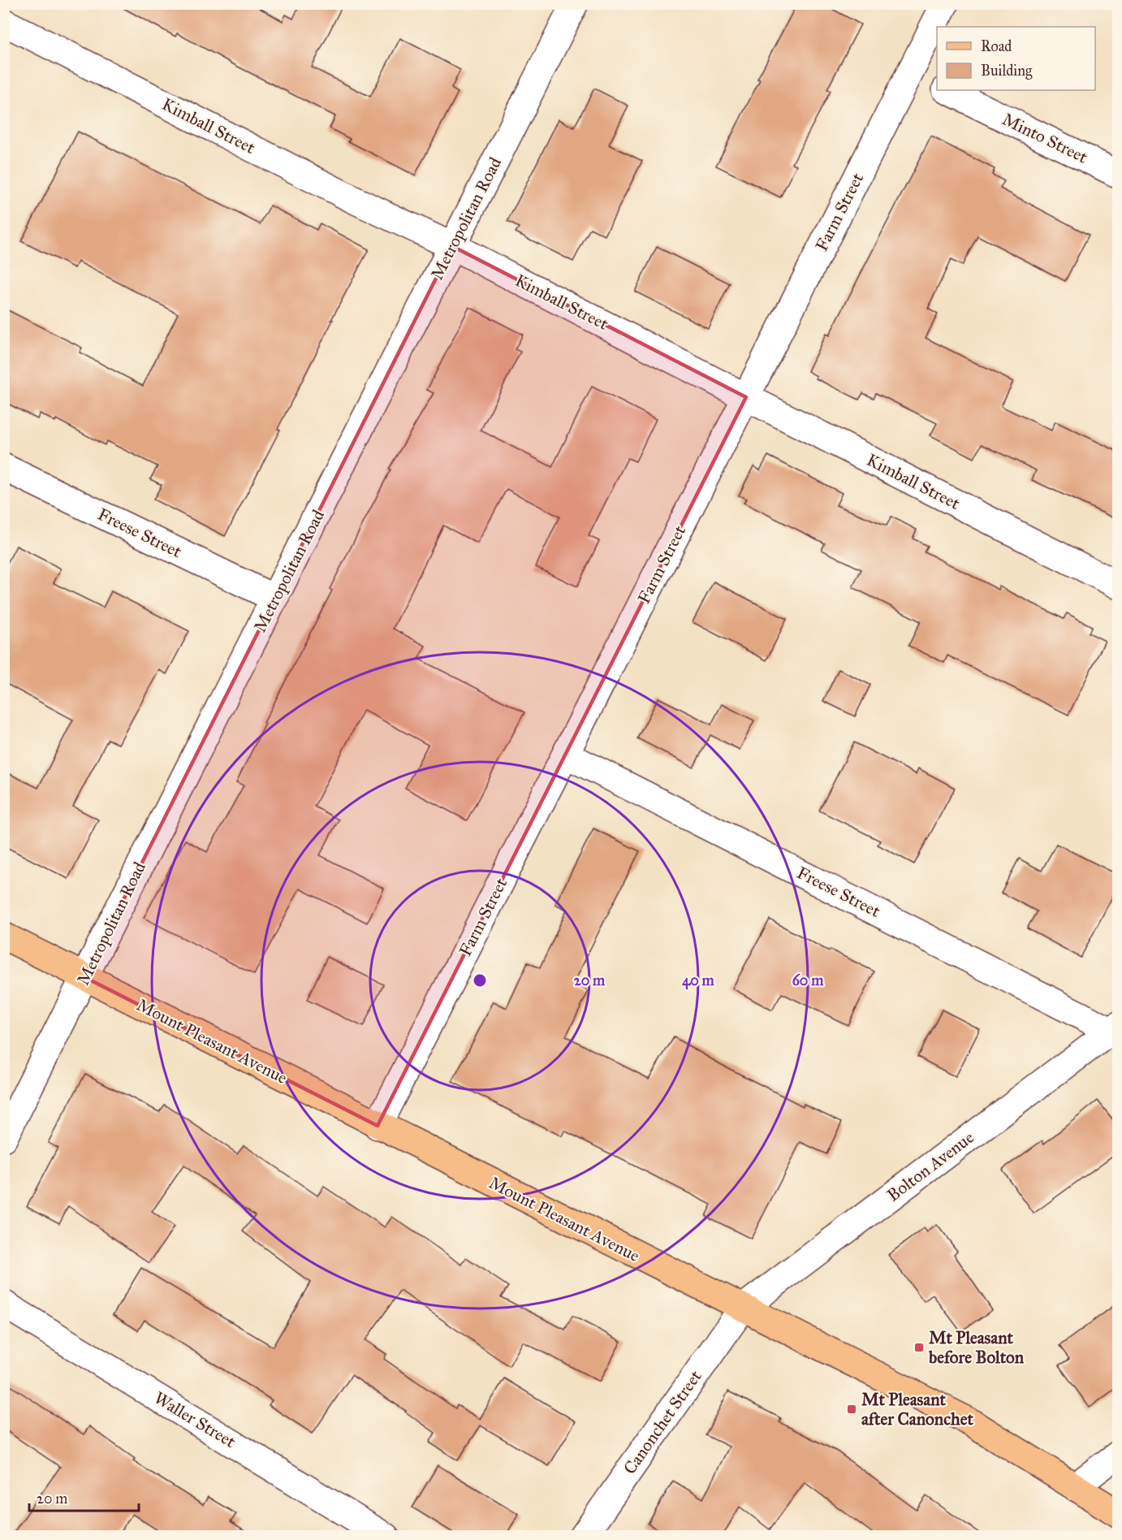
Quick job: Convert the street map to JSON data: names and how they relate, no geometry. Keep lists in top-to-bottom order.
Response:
{
  "streets": {
    "main road": ["Mount Pleasant Avenue"],
    "street": [
      "Kimball Street",
      "Minto Street",
      "Farm Street",
      "Metropolitan Road",
      "Freese Street",
      "Bolton Avenue",
      "Waller Street",
      "Canonchet Street"
    ]
  },
  "crossings": [
    ["Kimball Street", "Farm Street"],
    ["Kimball Street", "Metropolitan Road"],
    ["Farm Street", "Freese Street"],
    ["Farm Street", "Mount Pleasant Avenue"],
    ["Metropolitan Road", "Freese Street"],
    ["Metropolitan Road", "Mount Pleasant Avenue"],
    ["Freese Street", "Bolton Avenue"],
    ["Mount Pleasant Avenue", "Bolton Avenue"],
    ["Mount Pleasant Avenue", "Canonchet Street"],
    ["Bolton Avenue", "Canonchet Street"]
  ],
  "places": {
    "transit": ["Mt Pleasant before Bolton", "Mt Pleasant after Canonchet"]
  },
  "legend": ["Road", "Building"],
  "scale_bar": "20 m",
  "rings": ["20 m", "40 m", "60 m"]
}
